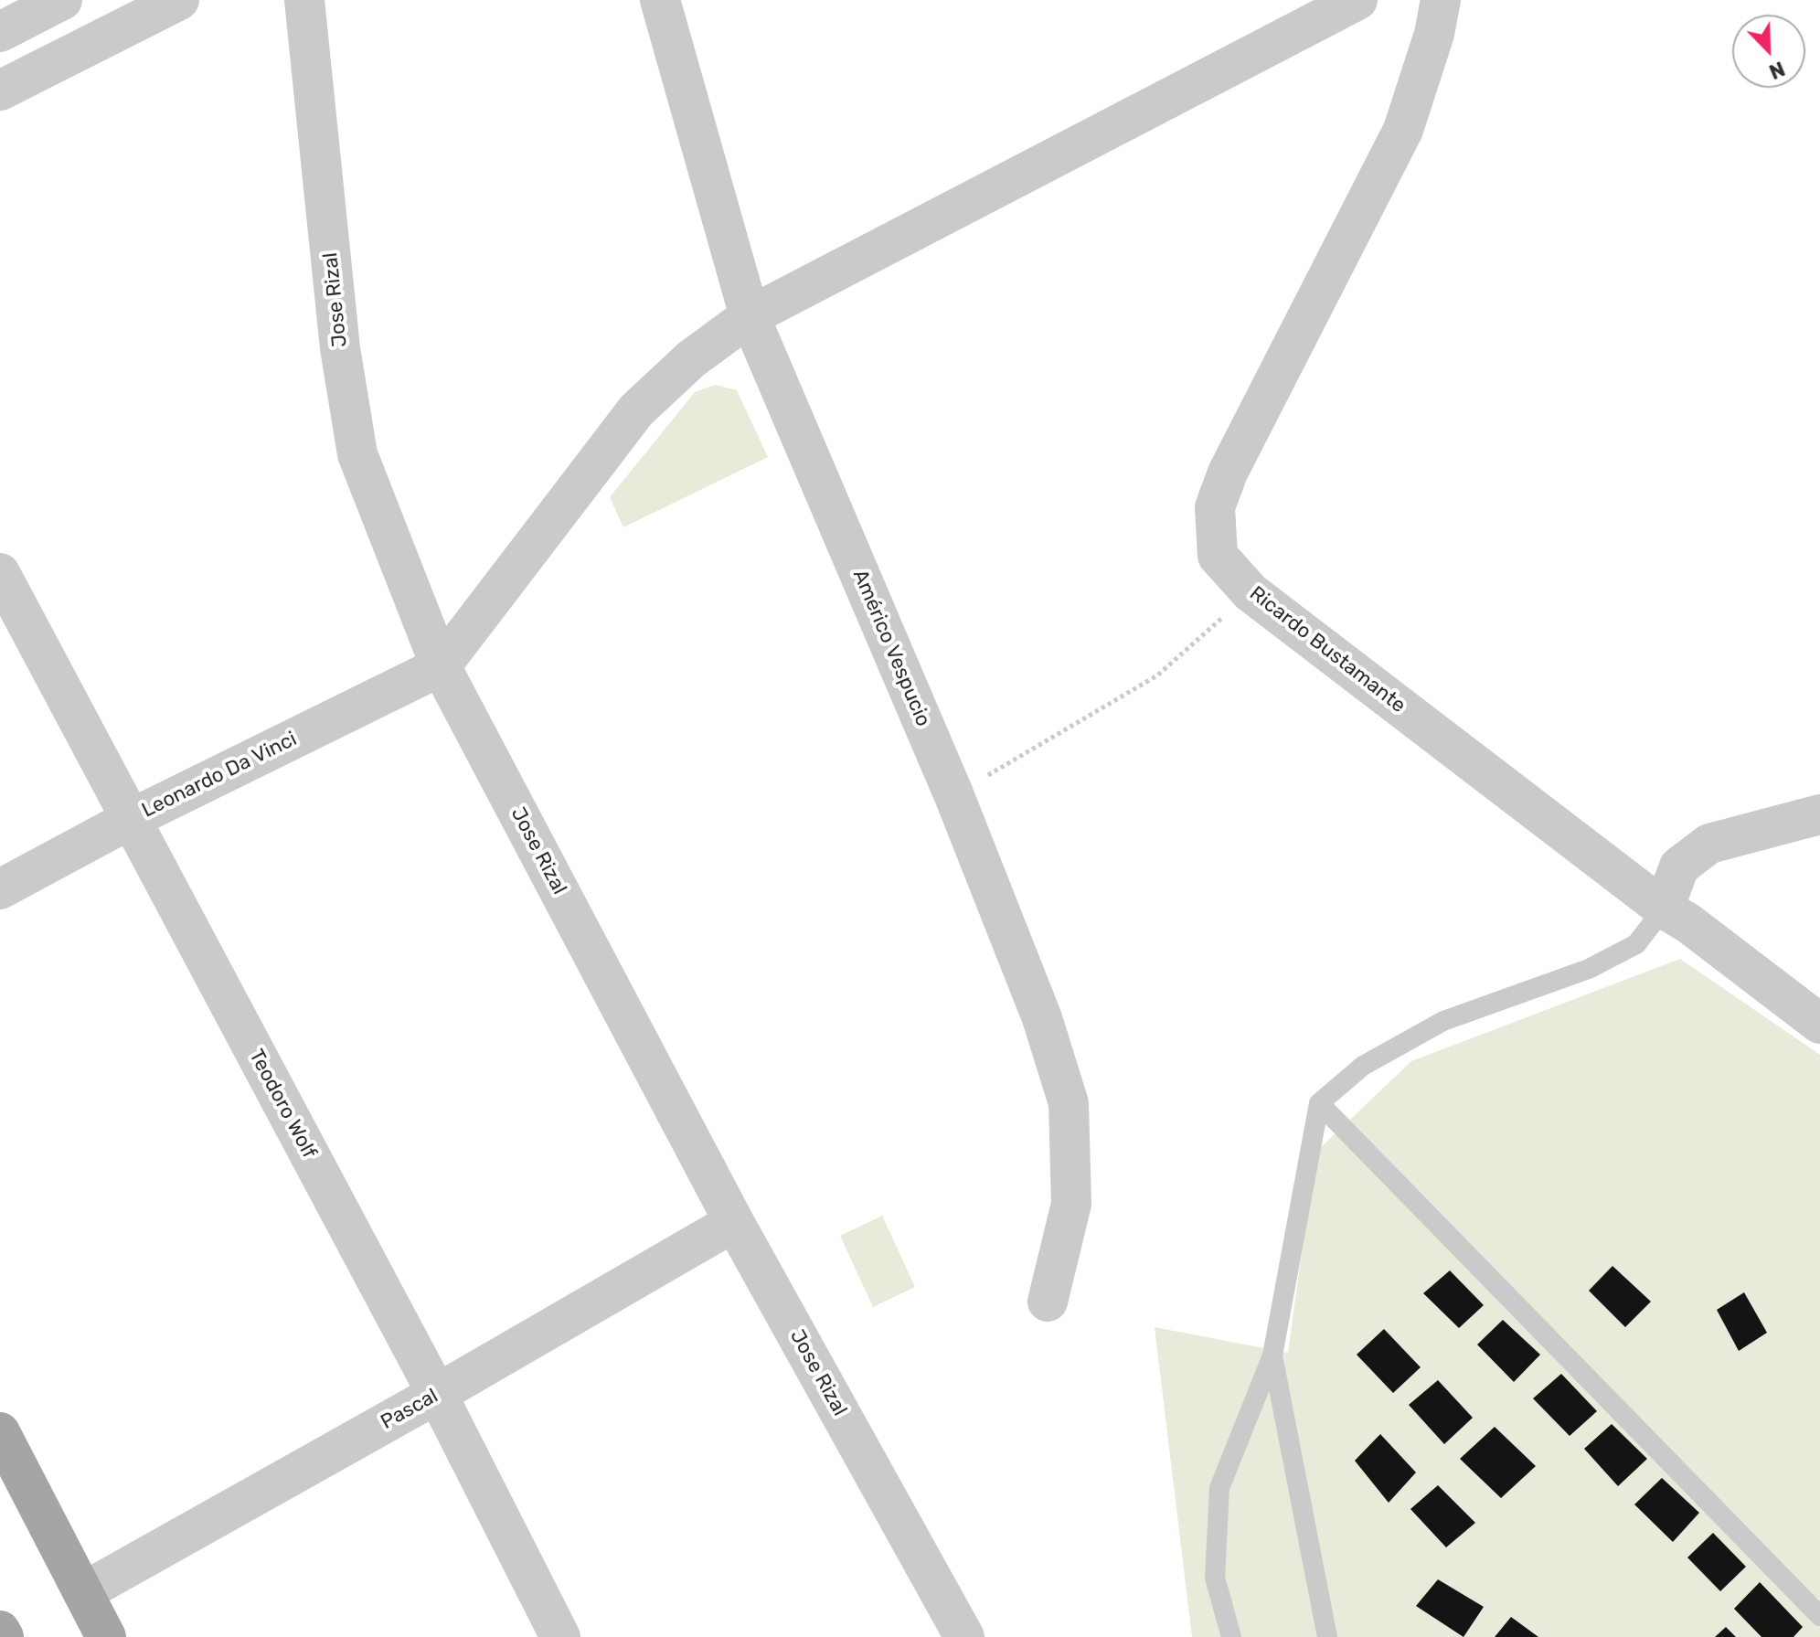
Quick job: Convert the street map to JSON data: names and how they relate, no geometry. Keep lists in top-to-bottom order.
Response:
{
  "streets": {
    "street": [
      "Jose Rizal",
      "Américo Vespucio",
      "Ricardo Bustamante",
      "Leonardo Da Vinci",
      "Teodoro Wolf",
      "Pascal"
    ]
  },
  "crossings": [
    ["Jose Rizal", "Leonardo Da Vinci"],
    ["Jose Rizal", "Pascal"],
    ["Leonardo Da Vinci", "Teodoro Wolf"],
    ["Teodoro Wolf", "Pascal"]
  ],
  "north": "bottom right"
}
